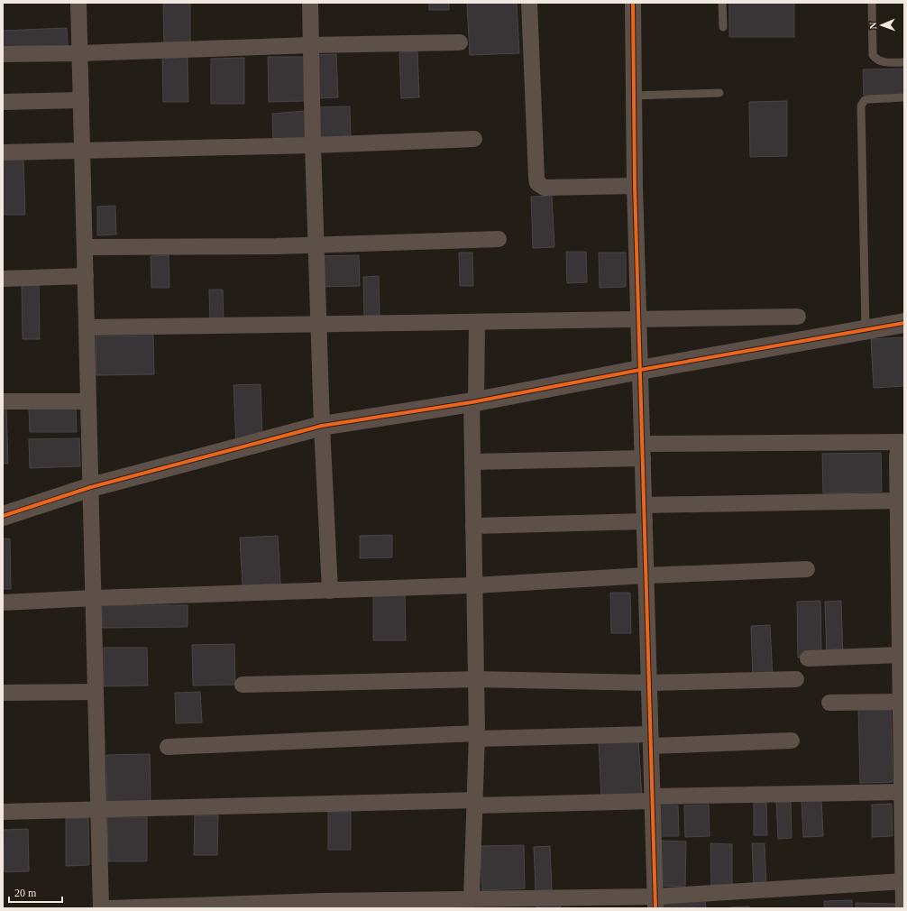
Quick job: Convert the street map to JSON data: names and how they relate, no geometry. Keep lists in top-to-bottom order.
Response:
{
  "scale_bar": "20 m",
  "north": "left"
}
